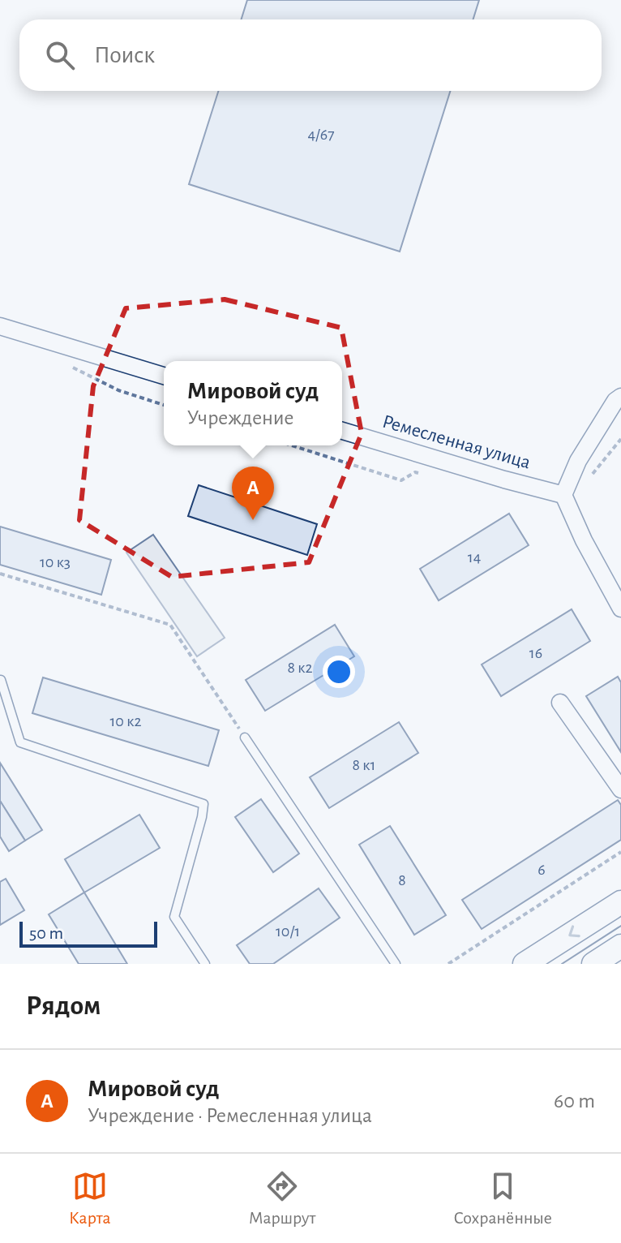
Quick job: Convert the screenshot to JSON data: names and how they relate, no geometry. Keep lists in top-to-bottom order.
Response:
{
  "streets": {
    "street": ["Ремесленная улица"]
  },
  "house_numbers": [
    "4/67",
    "14",
    "10 к3",
    "16",
    "8 к2",
    "10 к2",
    "8 к1",
    "6",
    "8",
    "10/1"
  ],
  "scale_bar": "50 m",
  "page": {
    "search": "Поиск",
    "popup": ["Мировой суд", "Учреждение"],
    "pins": "A",
    "scale": "50 m",
    "heading": "Рядом",
    "list": [
      {
        "mark": "A",
        "name": "Мировой суд",
        "note": "Учреждение · Ремесленная улица",
        "value": "60 m"
      }
    ],
    "nav": ["Карта", "Маршрут", "Сохранённые"]
  }
}
